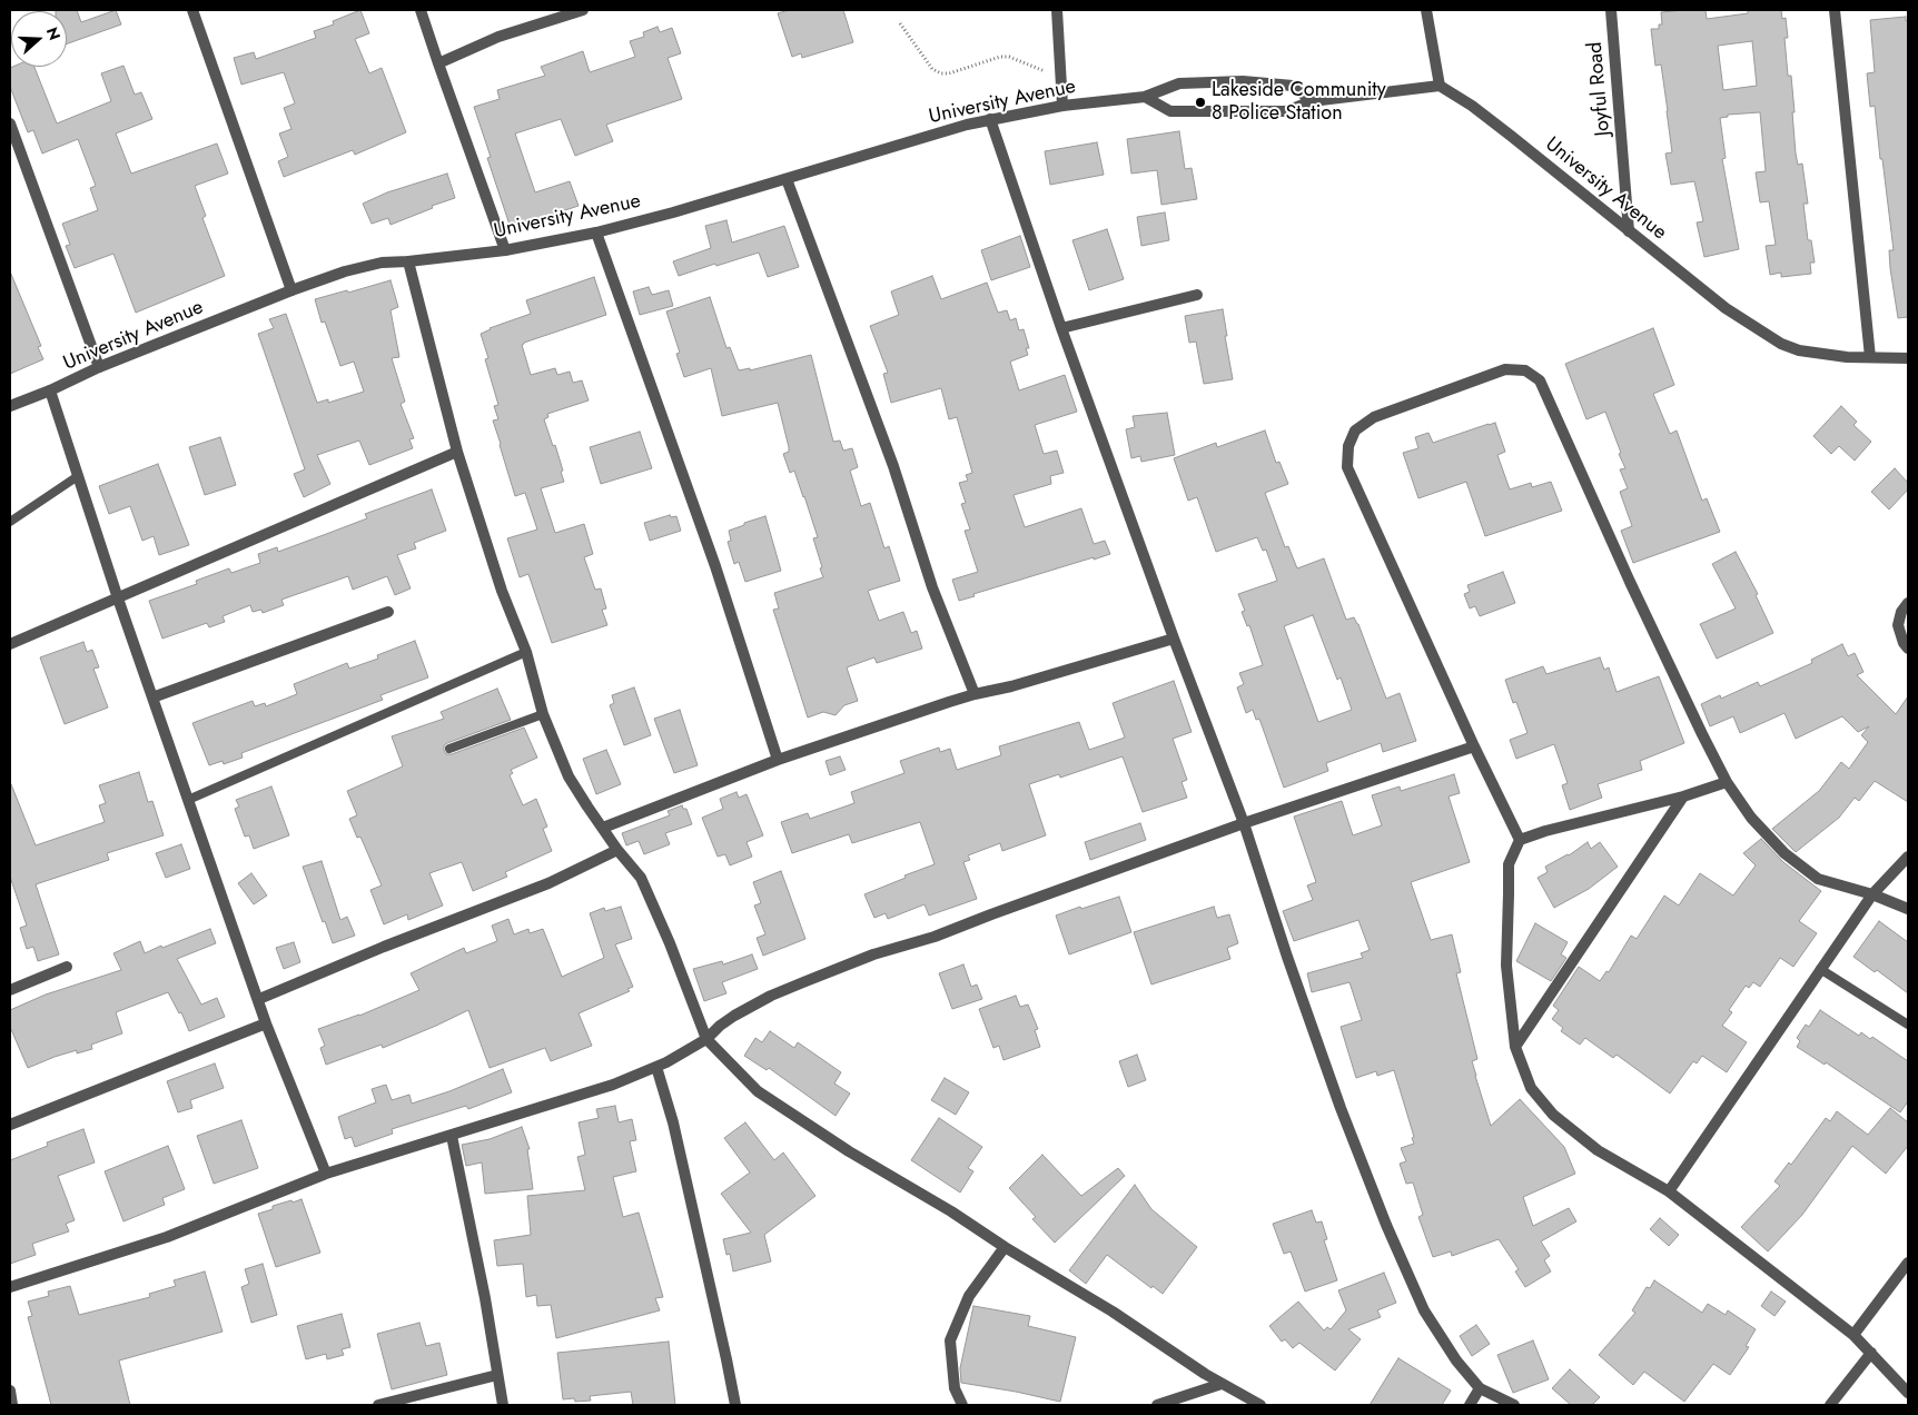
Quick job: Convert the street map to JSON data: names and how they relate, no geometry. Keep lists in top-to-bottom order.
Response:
{
  "streets": {
    "street": ["Joyful Road", "University Avenue"]
  },
  "crossings": [
    ["Joyful Road", "University Avenue"]
  ],
  "places": ["Lakeside Community 8 Police Station"],
  "north": "right"
}
